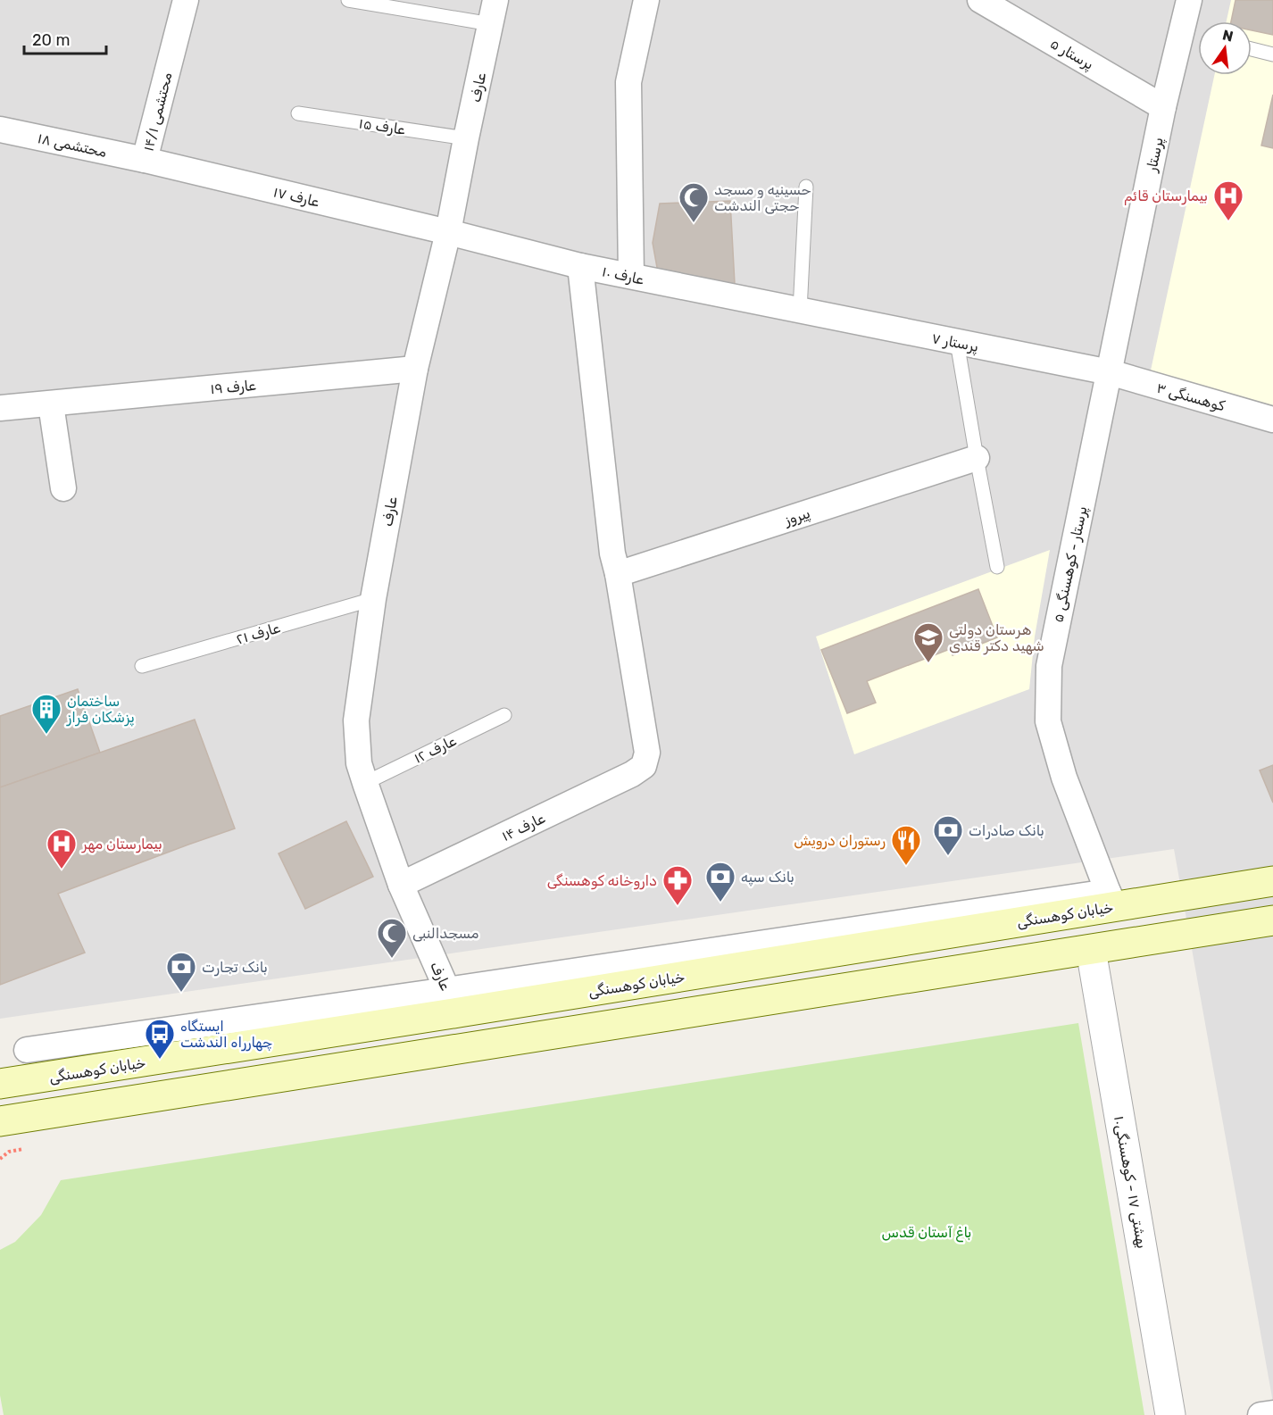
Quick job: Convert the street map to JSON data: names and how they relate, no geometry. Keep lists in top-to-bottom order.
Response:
{
  "streets": {
    "main road": ["خیابان کوهسنگی"],
    "street": [
      "پرستار ۵",
      "عارف",
      "محتشمی ۱۴/۱",
      "محتشمی ۱۸",
      "پرستار",
      "عارف ۱۷",
      "عارف ۱۰",
      "پرستار ۷",
      "عارف ۱۹",
      "کوهسنگی ۳",
      "پیروز",
      "پرستار - کوهسنگی ۵",
      "عارف ۱۴",
      "بهشتی ۱۷ - کوهسنگی۱۰"
    ],
    "lane": ["عارف ۱۵", "عارف ۲۱", "عارف ۱۲"]
  },
  "crossings": [
    ["پرستار ۵", "پرستار"],
    ["عارف", "عارف ۱۵"],
    ["عارف", "عارف ۱۷"],
    ["عارف", "عارف ۱۰"],
    ["عارف", "عارف ۱۹"],
    ["عارف", "عارف ۲۱"],
    ["عارف", "عارف ۱۲"],
    ["عارف", "عارف ۱۴"],
    ["عارف", "خیابان کوهسنگی"],
    ["محتشمی ۱۴/۱", "محتشمی ۱۸"],
    ["محتشمی ۱۴/۱", "عارف ۱۷"],
    ["محتشمی ۱۸", "عارف ۱۷"],
    ["پرستار", "پرستار ۷"],
    ["پرستار", "کوهسنگی ۳"],
    ["پرستار", "پرستار - کوهسنگی ۵"],
    ["عارف ۱۷", "عارف ۱۰"],
    ["عارف ۱۰", "پرستار ۷"],
    ["پرستار ۷", "کوهسنگی ۳"],
    ["پرستار ۷", "پرستار - کوهسنگی ۵"],
    ["کوهسنگی ۳", "پرستار - کوهسنگی ۵"],
    ["پیروز", "عارف ۱۴"],
    ["پرستار - کوهسنگی ۵", "خیابان کوهسنگی"]
  ],
  "parks": ["باغ آستان قدس"],
  "places": {
    "hospital": ["بیمارستان قائم", "بیمارستان مهر"],
    "mosque": ["حسینیه و مسجد حجتی الندشت", "مسجدالنبی"],
    "school or university": ["هرستان دولتی شهید دکتر قندی"],
    "building": ["ساختمان پزشکان فراز"],
    "bank": ["بانک صادرات", "بانک سپه", "بانک تجارت"],
    "restaurant": ["رستوران درویش"],
    "pharmacy": ["داروخانه کوهسنگی"],
    "bus stop": ["ایستگاه چهارراه الندشت"]
  },
  "scale_bar": "20 m",
  "north": "top"
}
